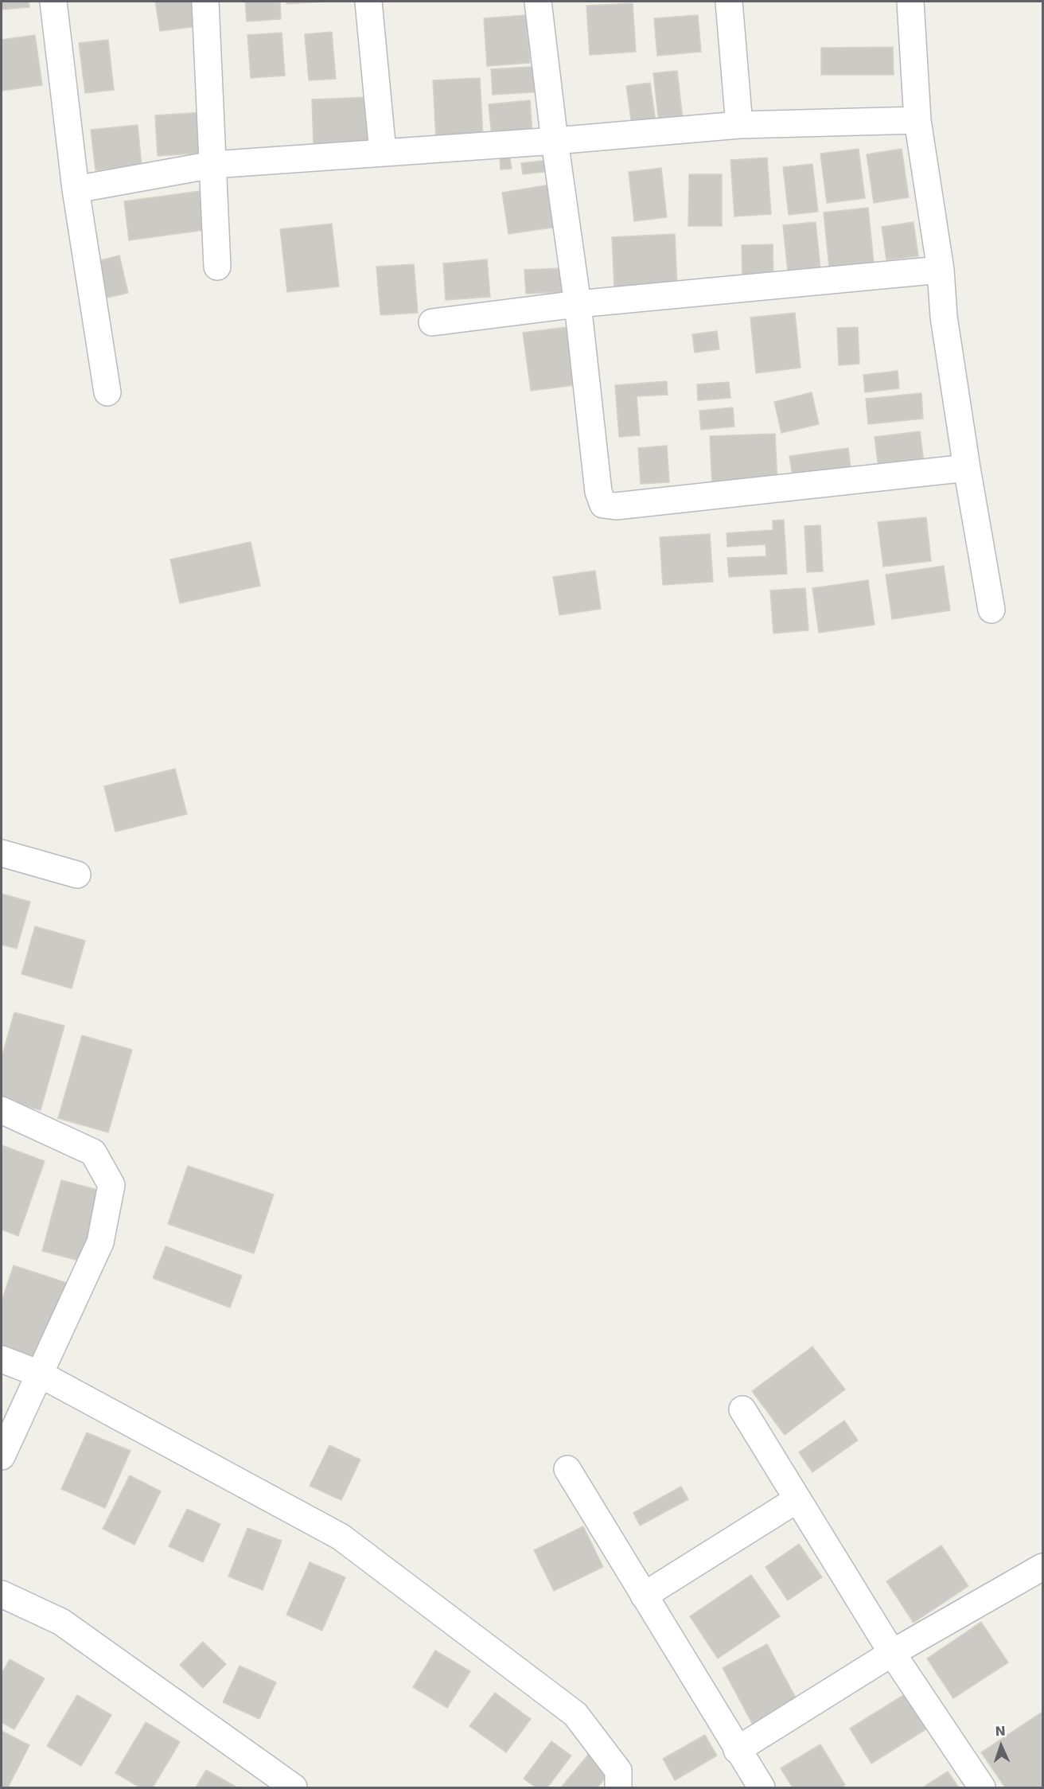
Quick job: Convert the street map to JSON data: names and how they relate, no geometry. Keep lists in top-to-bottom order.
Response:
{
  "north": "top"
}
